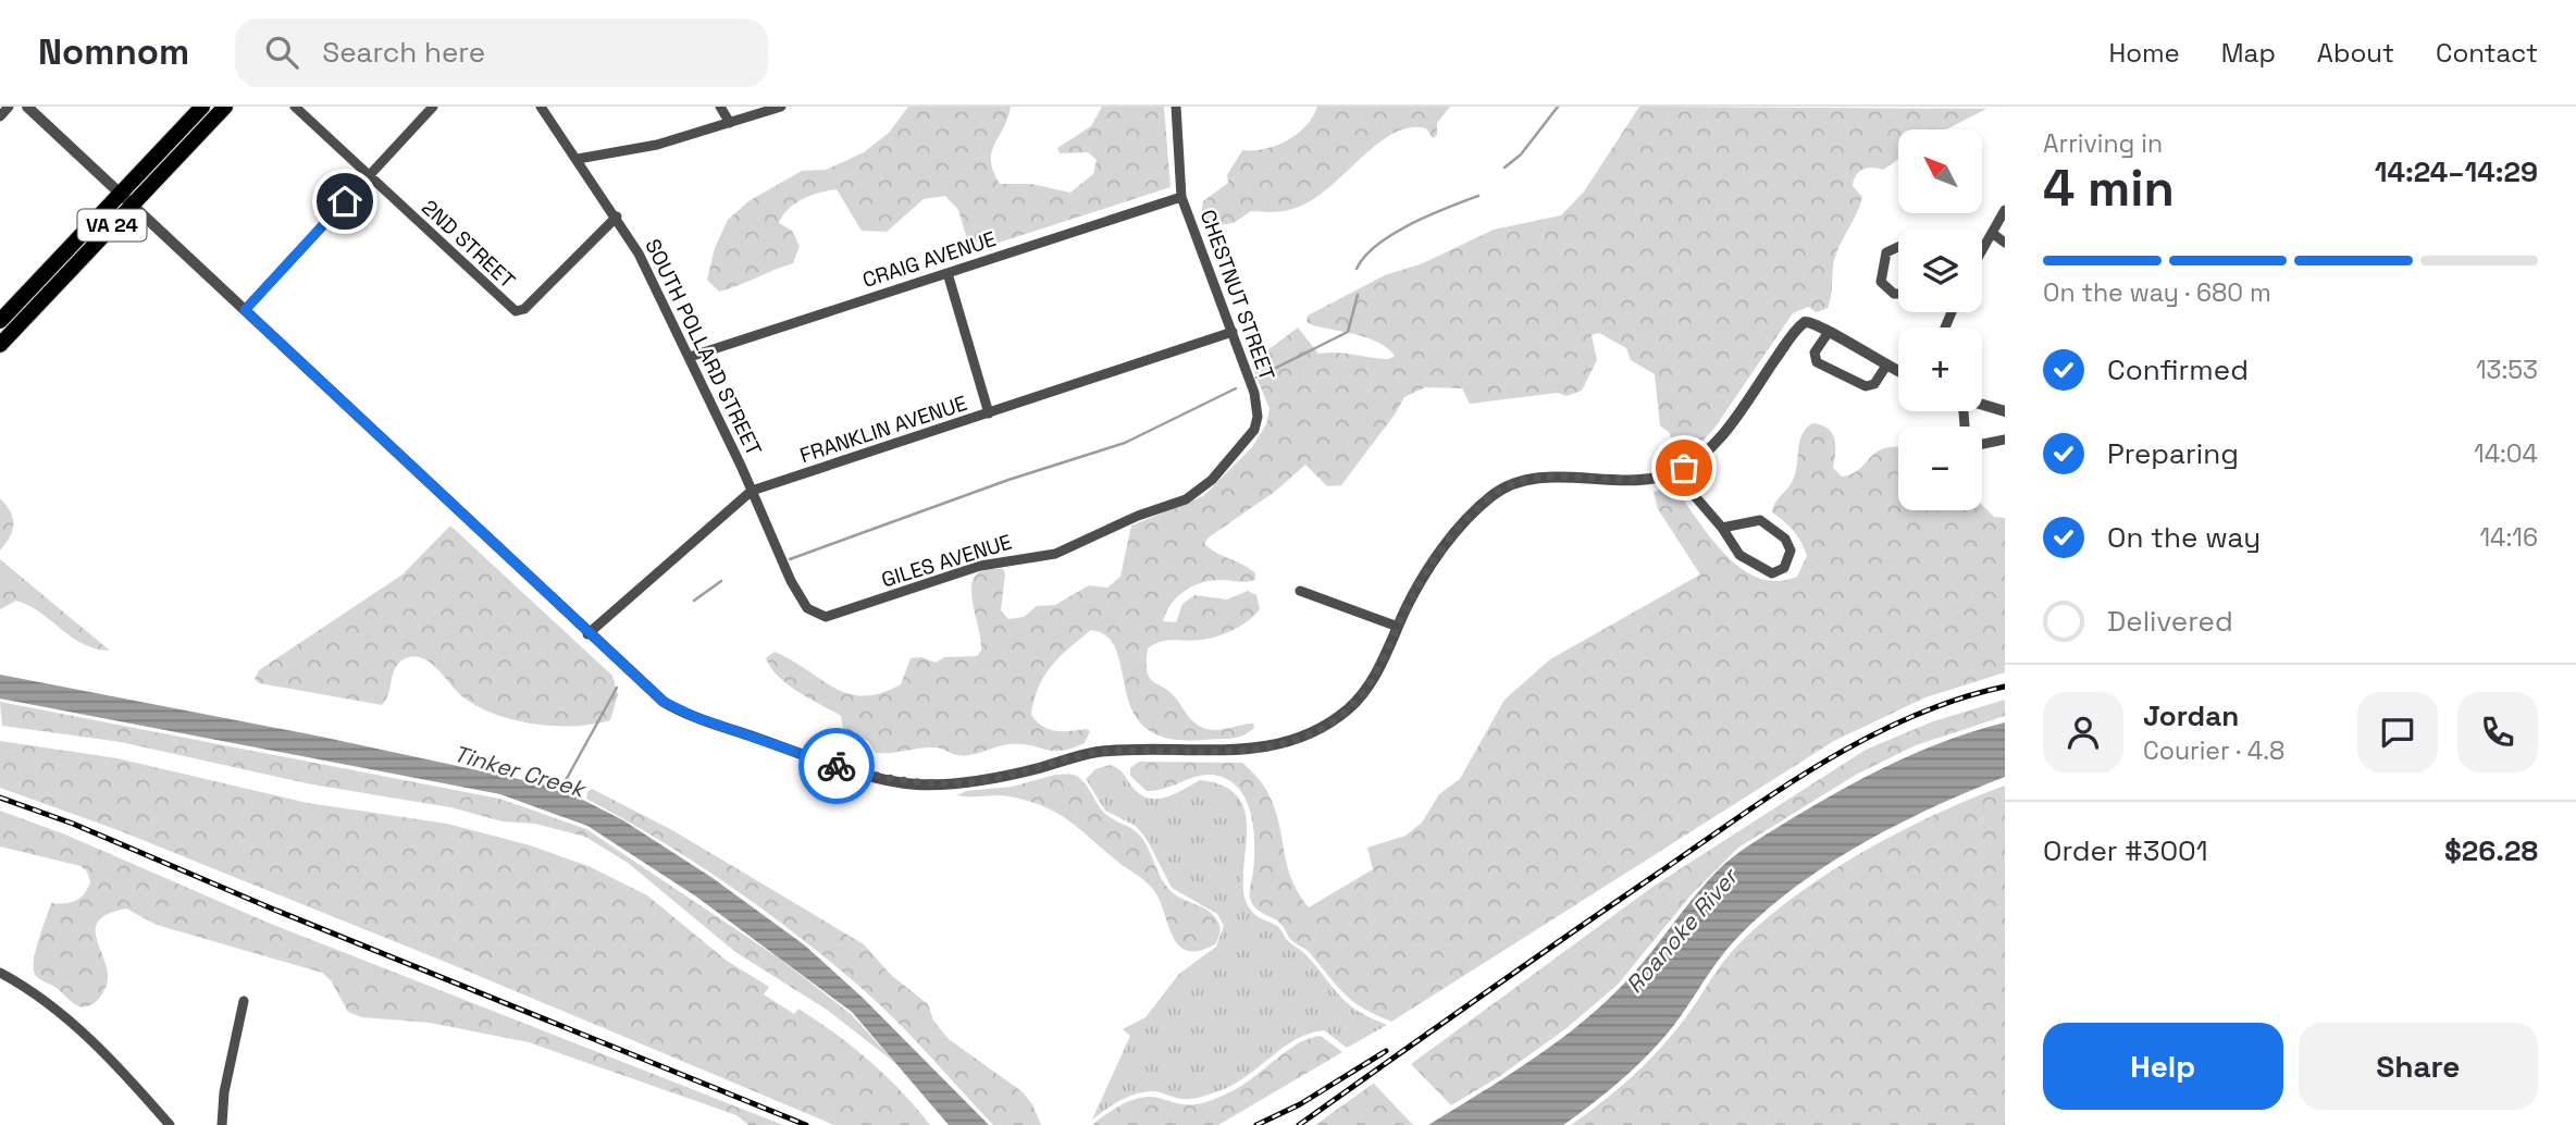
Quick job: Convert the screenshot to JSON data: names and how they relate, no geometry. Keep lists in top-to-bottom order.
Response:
{
  "streets": {
    "main road": ["VA 24"],
    "street": [
      "2ND STREET",
      "CRAIG AVENUE",
      "CHESTNUT STREET",
      "SOUTH POLLARD STREET",
      "FRANKLIN AVENUE",
      "GILES AVENUE"
    ]
  },
  "crossings": [
    ["2ND STREET", "SOUTH POLLARD STREET"],
    ["CRAIG AVENUE", "CHESTNUT STREET"],
    ["CRAIG AVENUE", "SOUTH POLLARD STREET"],
    ["CHESTNUT STREET", "FRANKLIN AVENUE"],
    ["CHESTNUT STREET", "GILES AVENUE"],
    ["SOUTH POLLARD STREET", "FRANKLIN AVENUE"],
    ["SOUTH POLLARD STREET", "GILES AVENUE"]
  ],
  "water": ["Tinker Creek", "Roanoke River"],
  "north": "top left",
  "page": {
    "header": "Nomnom",
    "search": "Search here",
    "nav": [
      "Home",
      "Map",
      "About",
      "Contact"
    ],
    "heading": ["4 min", "Arriving in", "14:24–14:29"],
    "panel": [
      "Jordan",
      "Courier · 4.8",
      "Order #3001",
      "$26.28"
    ],
    "map_buttons": ["+", "−"],
    "bar": "On the way · 680 m",
    "list": [
      ["Confirmed", "13:53"],
      ["Preparing", "14:04"],
      ["On the way", "14:16"],
      "Delivered"
    ],
    "buttons": ["Help", "Share"]
  }
}
